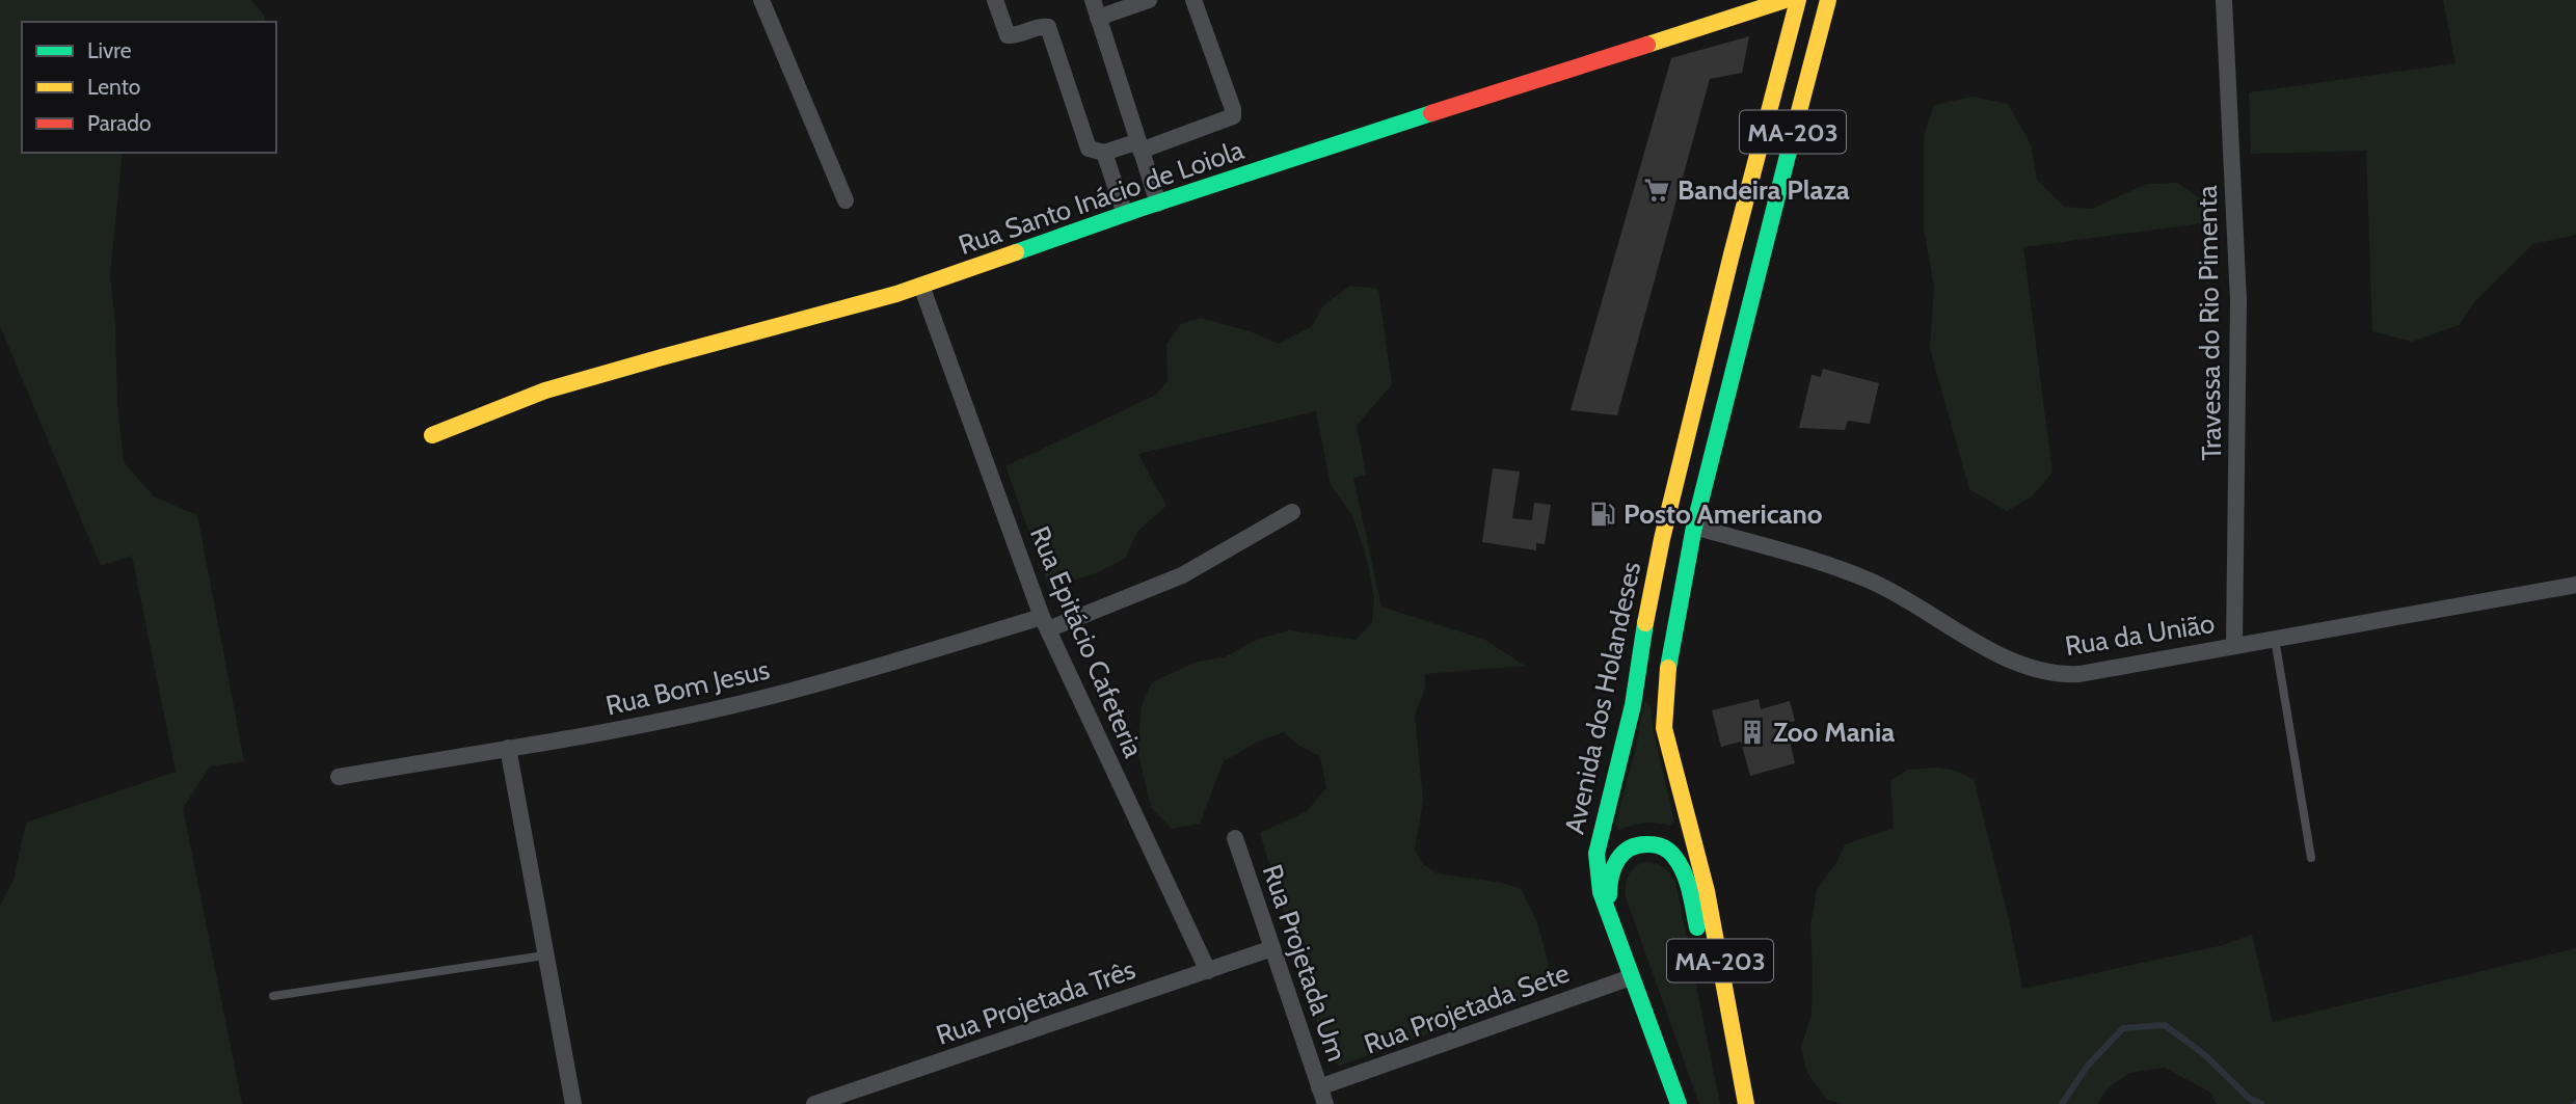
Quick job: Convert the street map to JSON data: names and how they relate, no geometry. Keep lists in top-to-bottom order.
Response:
{
  "streets": {
    "main road": ["MA-203", "Rua Santo Inácio de Loiola", "Avenida dos Holandeses"],
    "street": [
      "Travessa do Rio Pimenta",
      "Rua da União",
      "Rua Epitácio Cafeteria",
      "Rua Bom Jesus",
      "Rua Projetada Um",
      "Rua Projetada Três",
      "Rua Projetada Sete"
    ]
  },
  "crossings": [
    ["Rua Santo Inácio de Loiola", "Rua Epitácio Cafeteria"],
    ["Travessa do Rio Pimenta", "Rua da União"],
    ["Rua da União", "Avenida dos Holandeses"],
    ["Rua Epitácio Cafeteria", "Rua Bom Jesus"],
    ["Rua Epitácio Cafeteria", "Rua Projetada Três"],
    ["Avenida dos Holandeses", "Rua Projetada Sete"],
    ["Rua Projetada Um", "Rua Projetada Três"],
    ["Rua Projetada Um", "Rua Projetada Sete"]
  ],
  "places": {
    "supermarket": ["Bandeira Plaza"],
    "fuel station": ["Posto Americano"],
    "building": ["Zoo Mania"]
  },
  "legend": ["Livre", "Lento", "Parado"]
}
